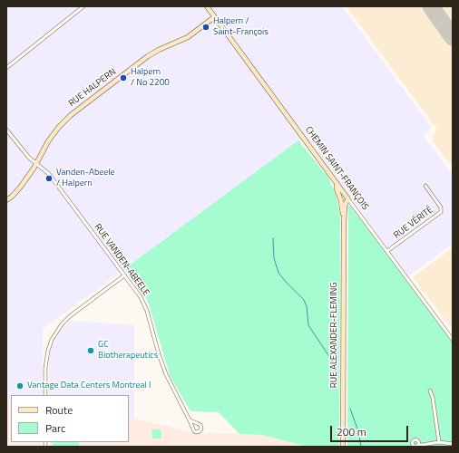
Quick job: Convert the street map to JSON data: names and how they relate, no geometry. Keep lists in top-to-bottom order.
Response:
{
  "streets": {
    "street": [
      "RUE HALPERN",
      "CHEMIN SAINT-FRANÇOIS",
      "RUE VÉRITÉ",
      "RUE VANDEN-ABEELE",
      "RUE ALEXANDER-FLEMING"
    ]
  },
  "crossings": [
    ["RUE HALPERN", "CHEMIN SAINT-FRANÇOIS"],
    ["RUE HALPERN", "RUE VANDEN-ABEELE"],
    ["CHEMIN SAINT-FRANÇOIS", "RUE VÉRITÉ"],
    ["CHEMIN SAINT-FRANÇOIS", "RUE ALEXANDER-FLEMING"]
  ],
  "places": [
    "Halpern / Saint-François",
    "Halpern / No 2200",
    "Vanden-Abeele / Halpern",
    "GC Biotherapeutics",
    "Vantage Data Centers Montreal I"
  ],
  "legend": ["Route", "Parc"],
  "scale_bar": "200 m"
}
